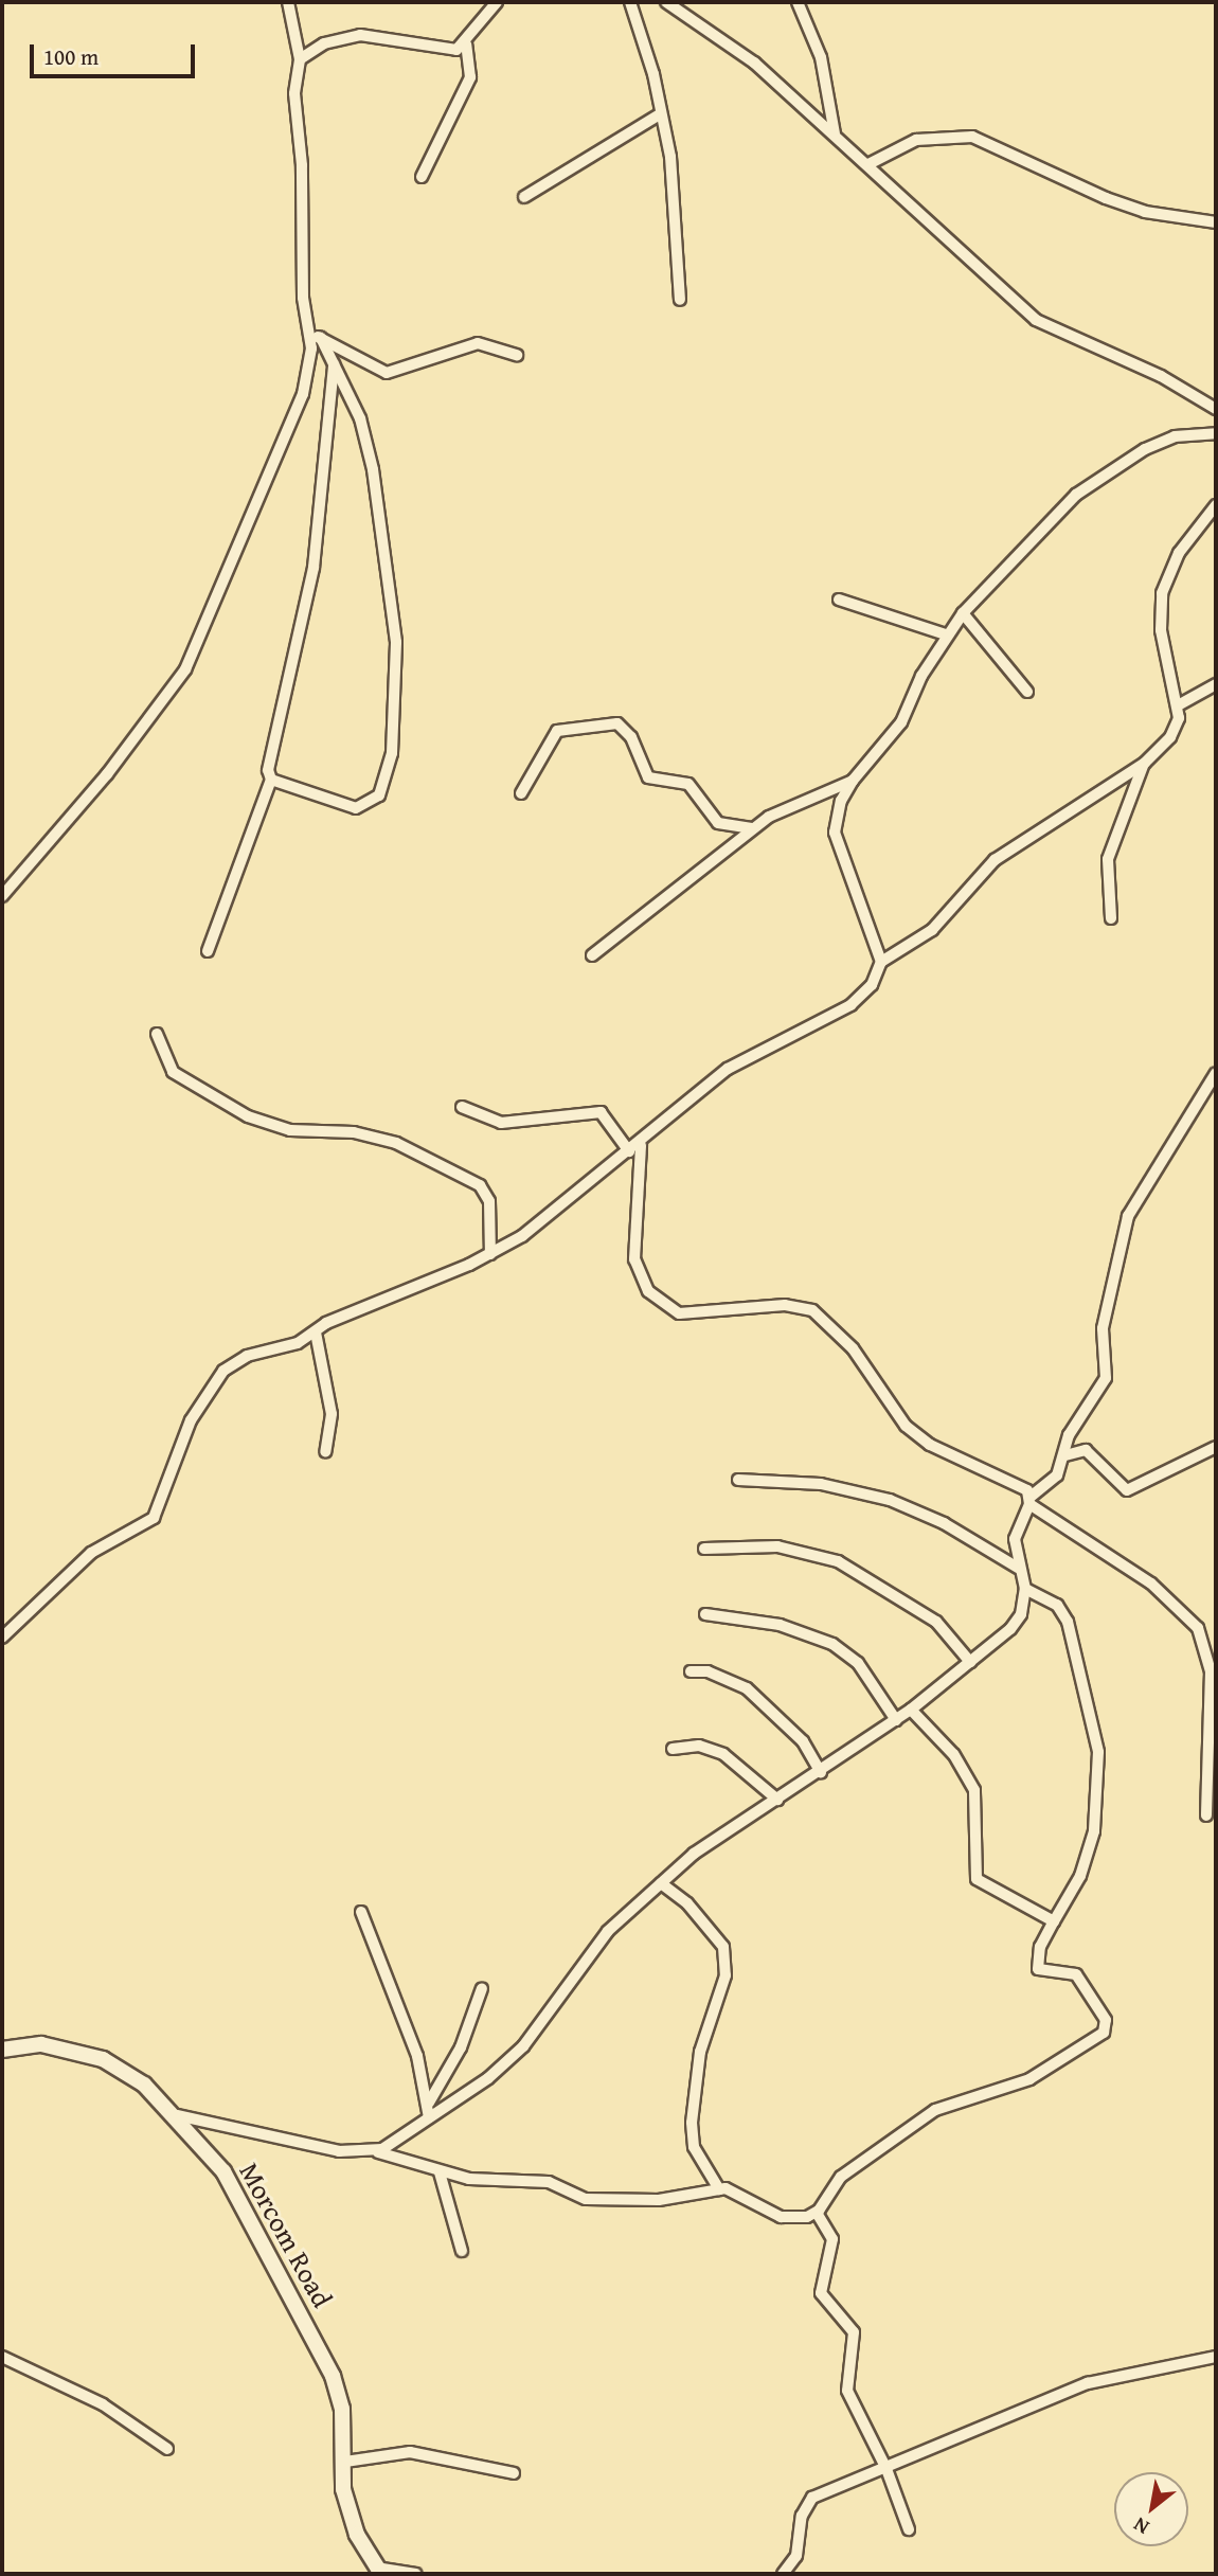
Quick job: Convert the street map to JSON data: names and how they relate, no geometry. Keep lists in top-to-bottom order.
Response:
{
  "streets": {
    "street": ["Morcom Road"]
  },
  "scale_bar": "100 m",
  "north": "bottom left"
}
